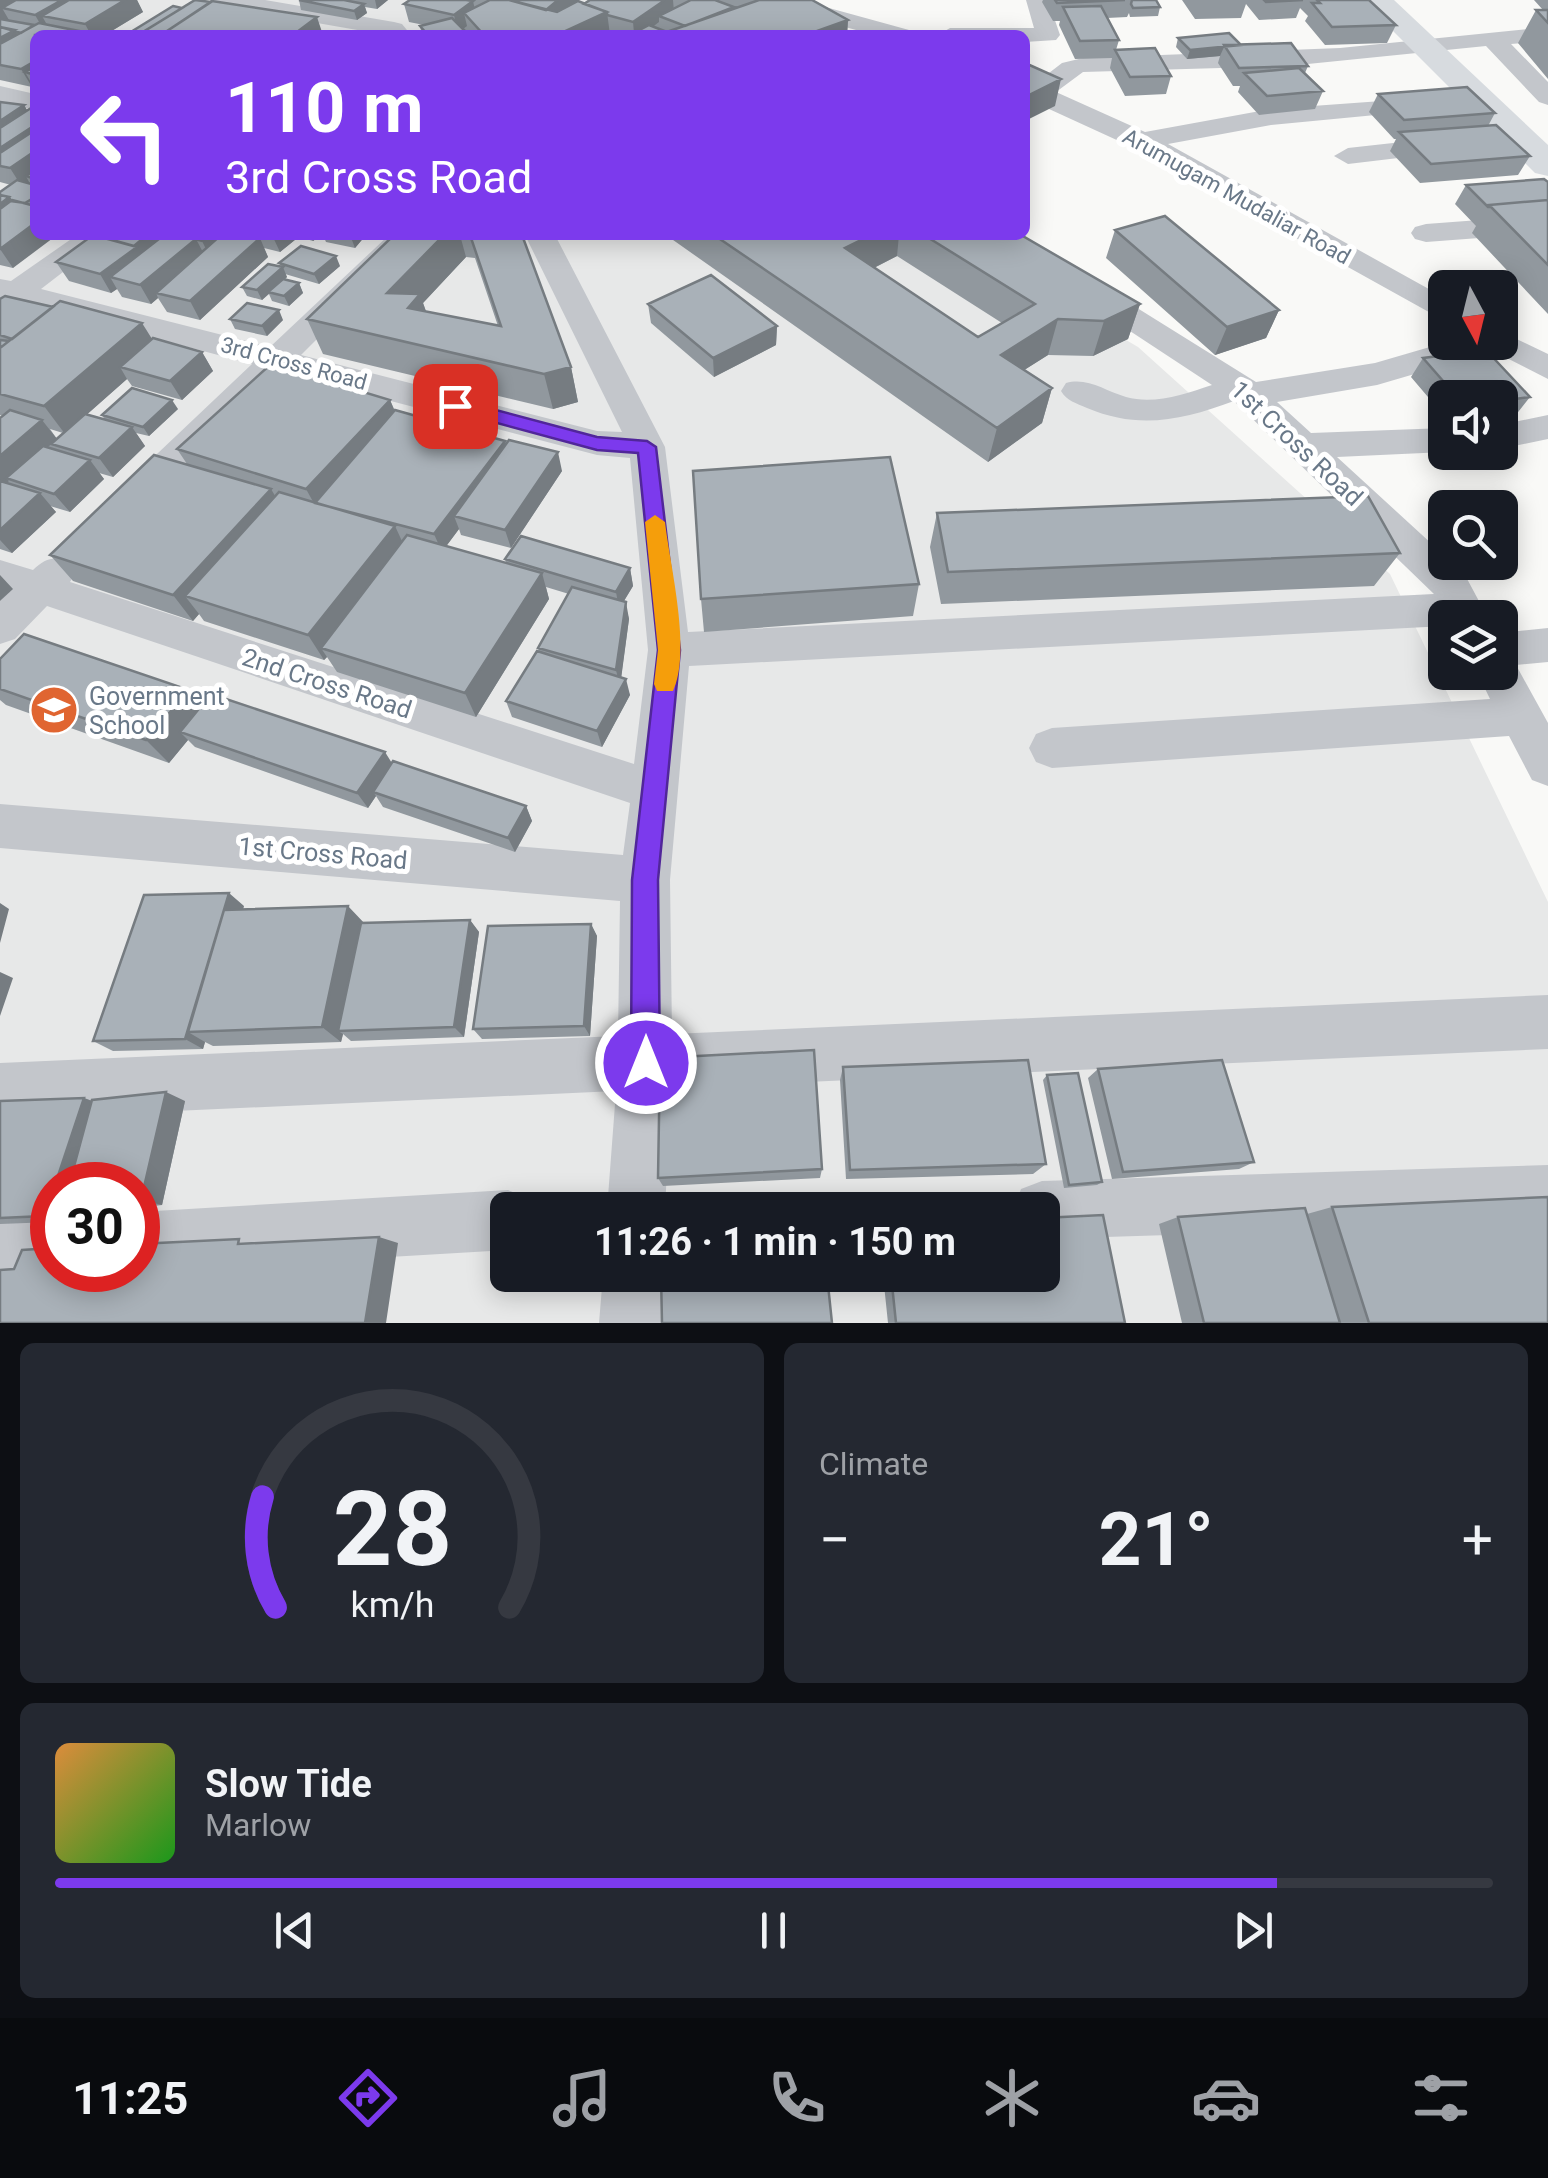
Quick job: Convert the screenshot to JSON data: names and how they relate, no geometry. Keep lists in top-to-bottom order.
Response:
{
  "streets": {
    "street": [
      "Arumugam Mudaliar Road",
      "3rd Cross Road",
      "1st Cross Road",
      "2nd Cross Road"
    ]
  },
  "places": {
    "school or university": ["Government School"]
  },
  "north": "bottom",
  "page": {
    "turn": ["110 m", "3rd Cross Road"],
    "limit": "30",
    "trip": "11:26 · 1 min · 150 m",
    "tile": "Climate",
    "heat": ["−", "21°", "+"],
    "song": ["Slow Tide", "Marlow"],
    "tabs": "11:25",
    "gauge": ["28", "km/h"]
  }
}
